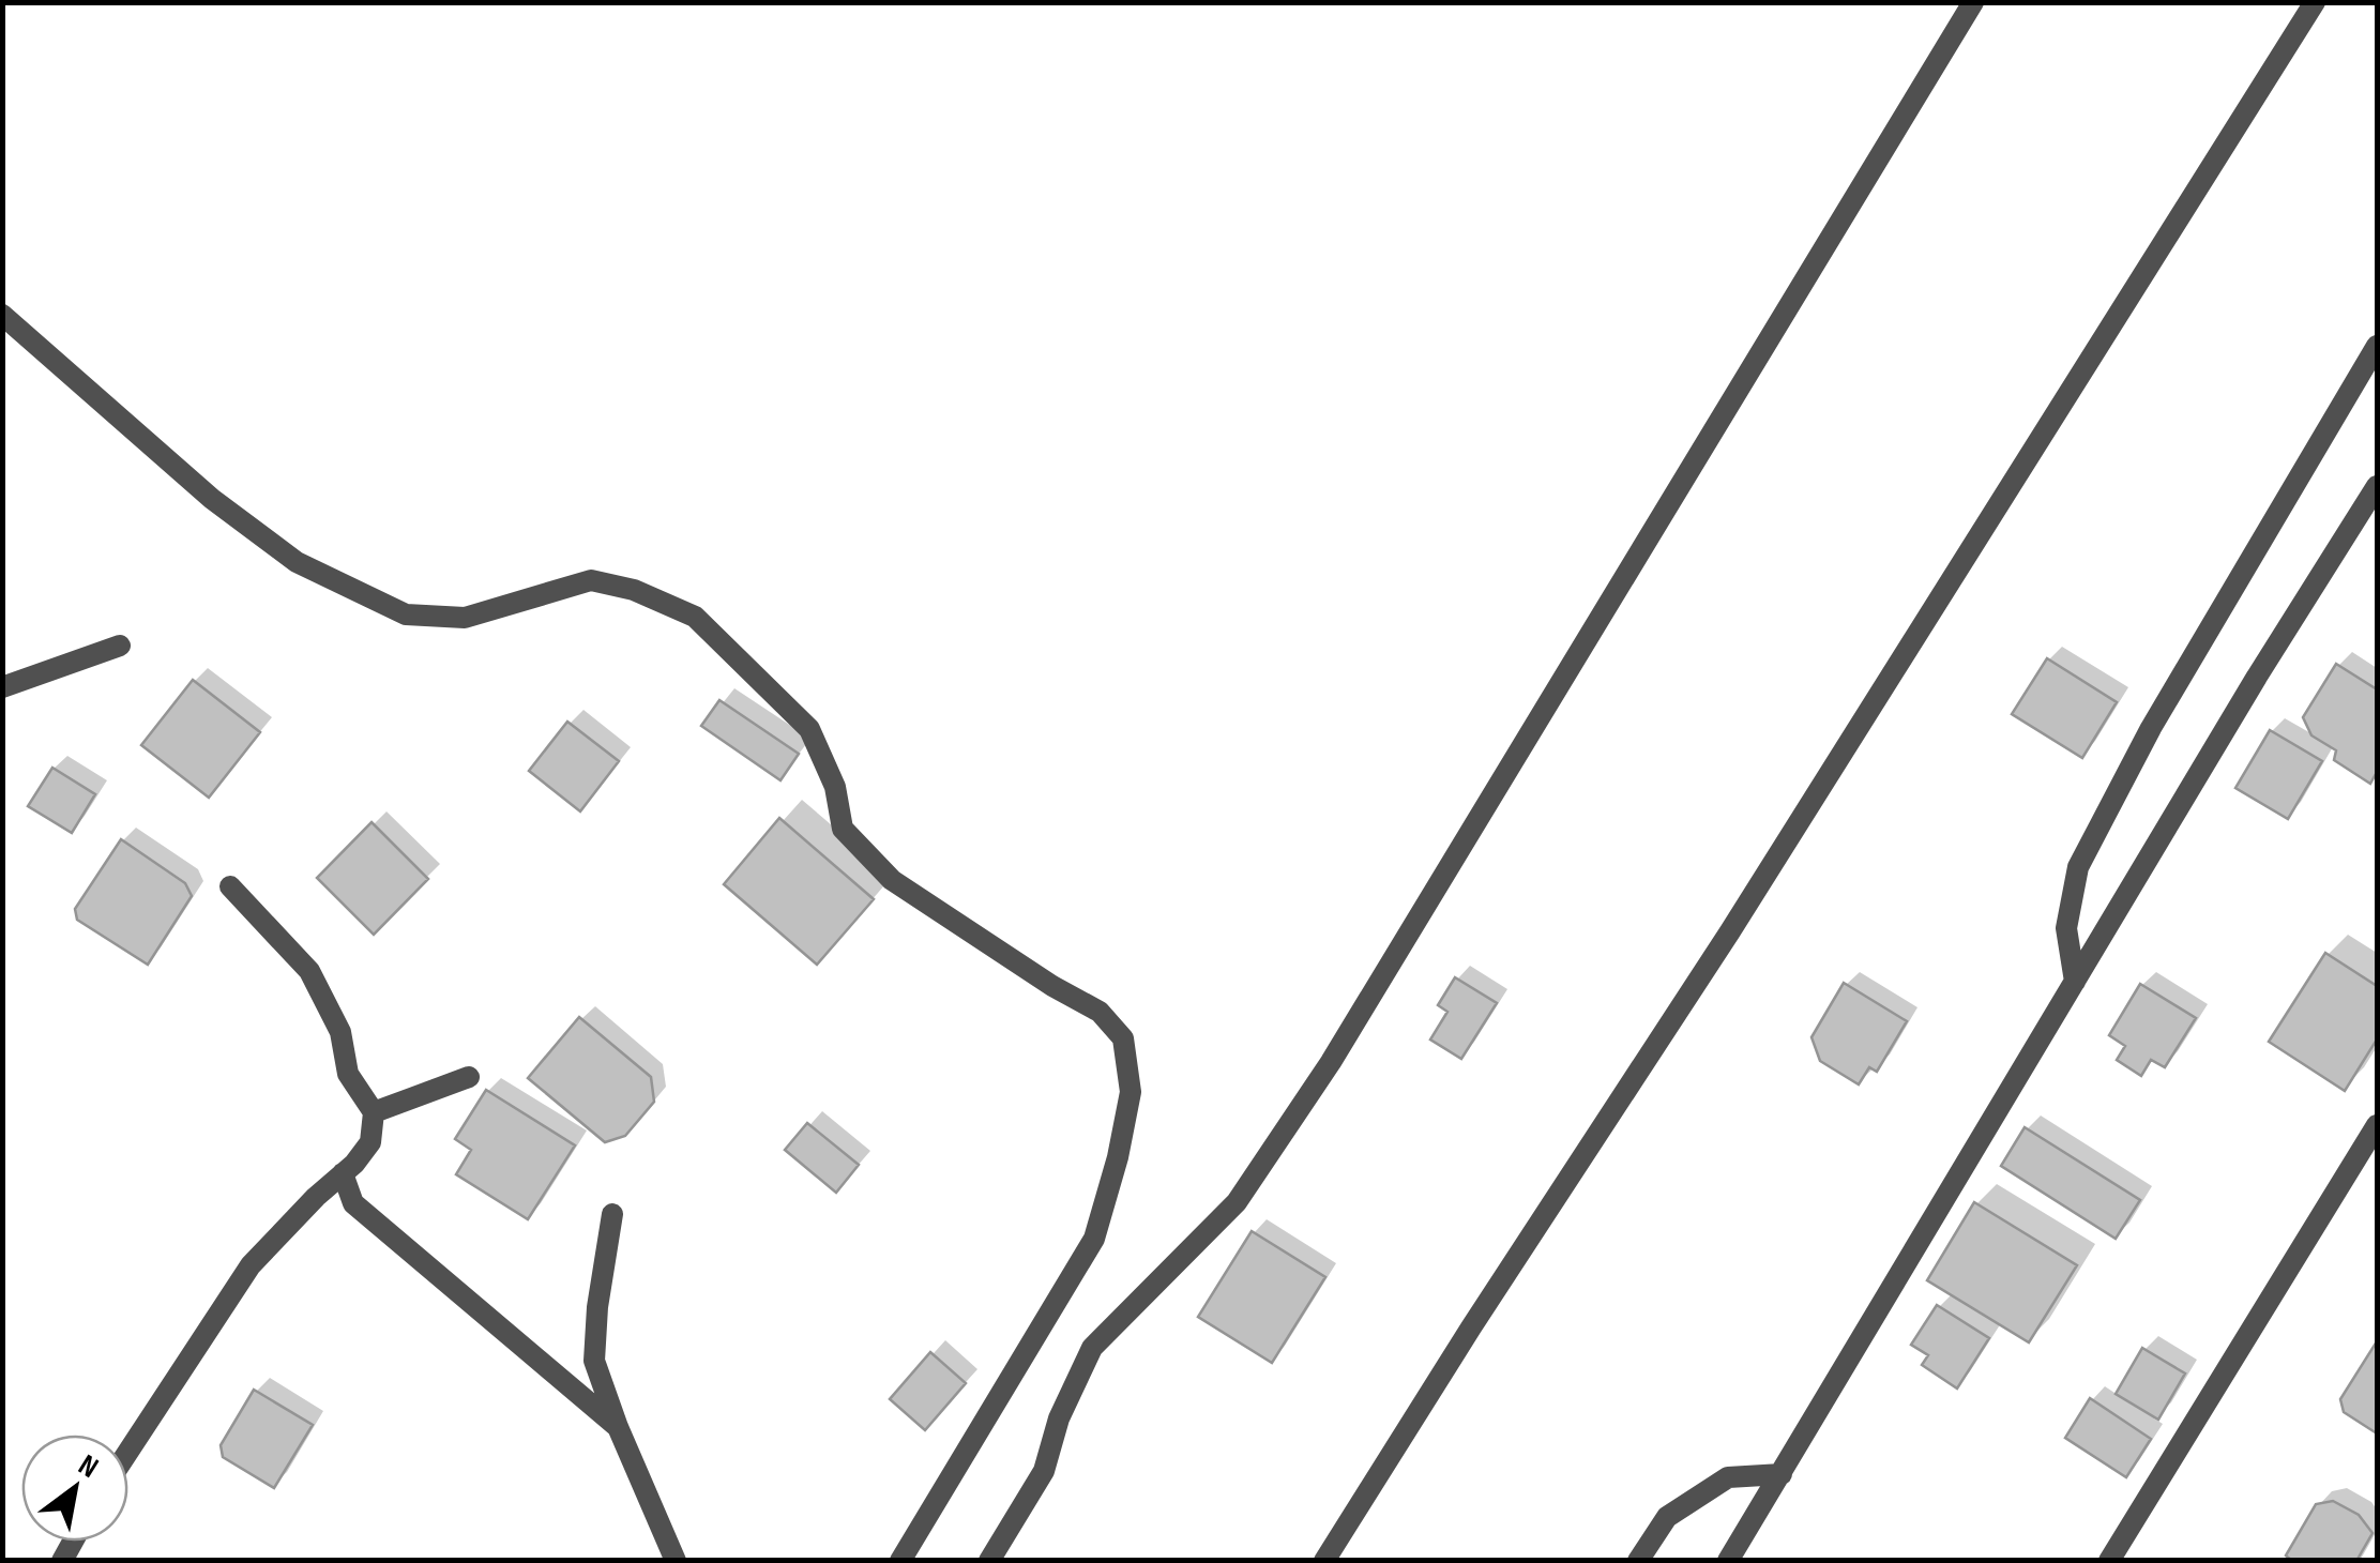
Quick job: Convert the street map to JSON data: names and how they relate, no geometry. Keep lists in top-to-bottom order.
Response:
{
  "north": "top right"
}
